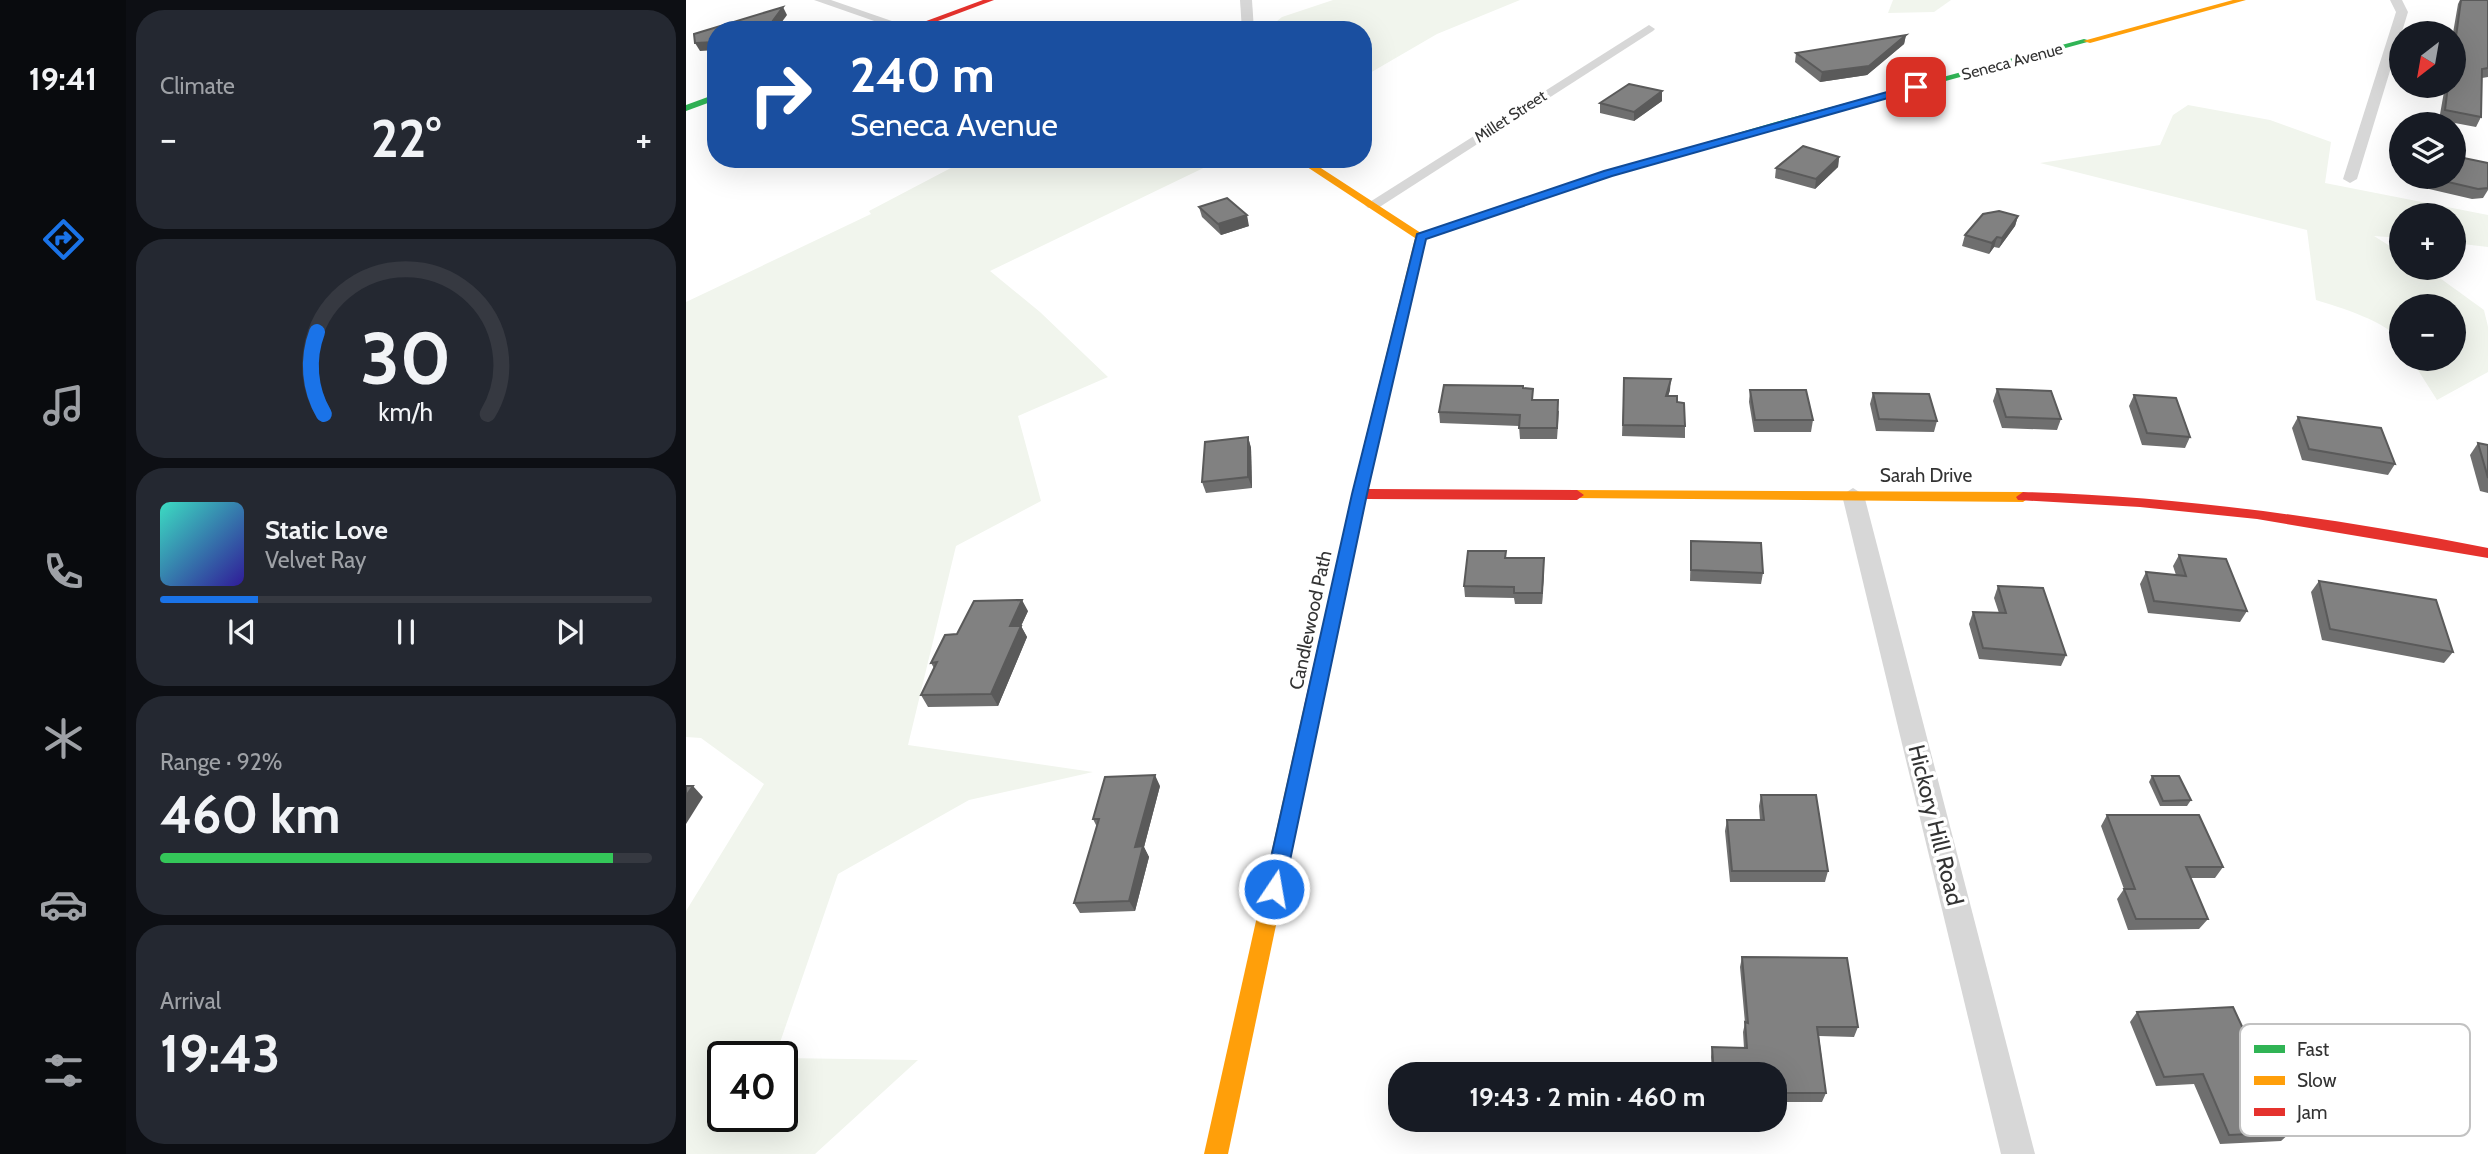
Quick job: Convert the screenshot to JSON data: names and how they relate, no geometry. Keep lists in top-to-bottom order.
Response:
{
  "streets": {
    "street": [
      "Seneca Avenue",
      "Millet Street",
      "Sarah Drive",
      "Candlewood Path",
      "Hickory Hill Road"
    ]
  },
  "crossings": [
    ["Seneca Avenue", "Candlewood Path"],
    ["Sarah Drive", "Candlewood Path"],
    ["Sarah Drive", "Hickory Hill Road"]
  ],
  "legend": ["Fast", "Slow", "Jam"],
  "north": "bottom left",
  "page": {
    "tabs": "19:41",
    "tile": [
      "Climate",
      ["Range · 92%", "460 km"],
      ["Arrival", "19:43"]
    ],
    "map_buttons": ["+", "−"],
    "turn": ["240 m", "Seneca Avenue"],
    "heat": ["−", "22°", "+"],
    "song": ["Static Love", "Velvet Ray"],
    "limit": "40",
    "trip": "19:43 · 2 min · 460 m",
    "gauge": ["30", "km/h"]
  }
}
